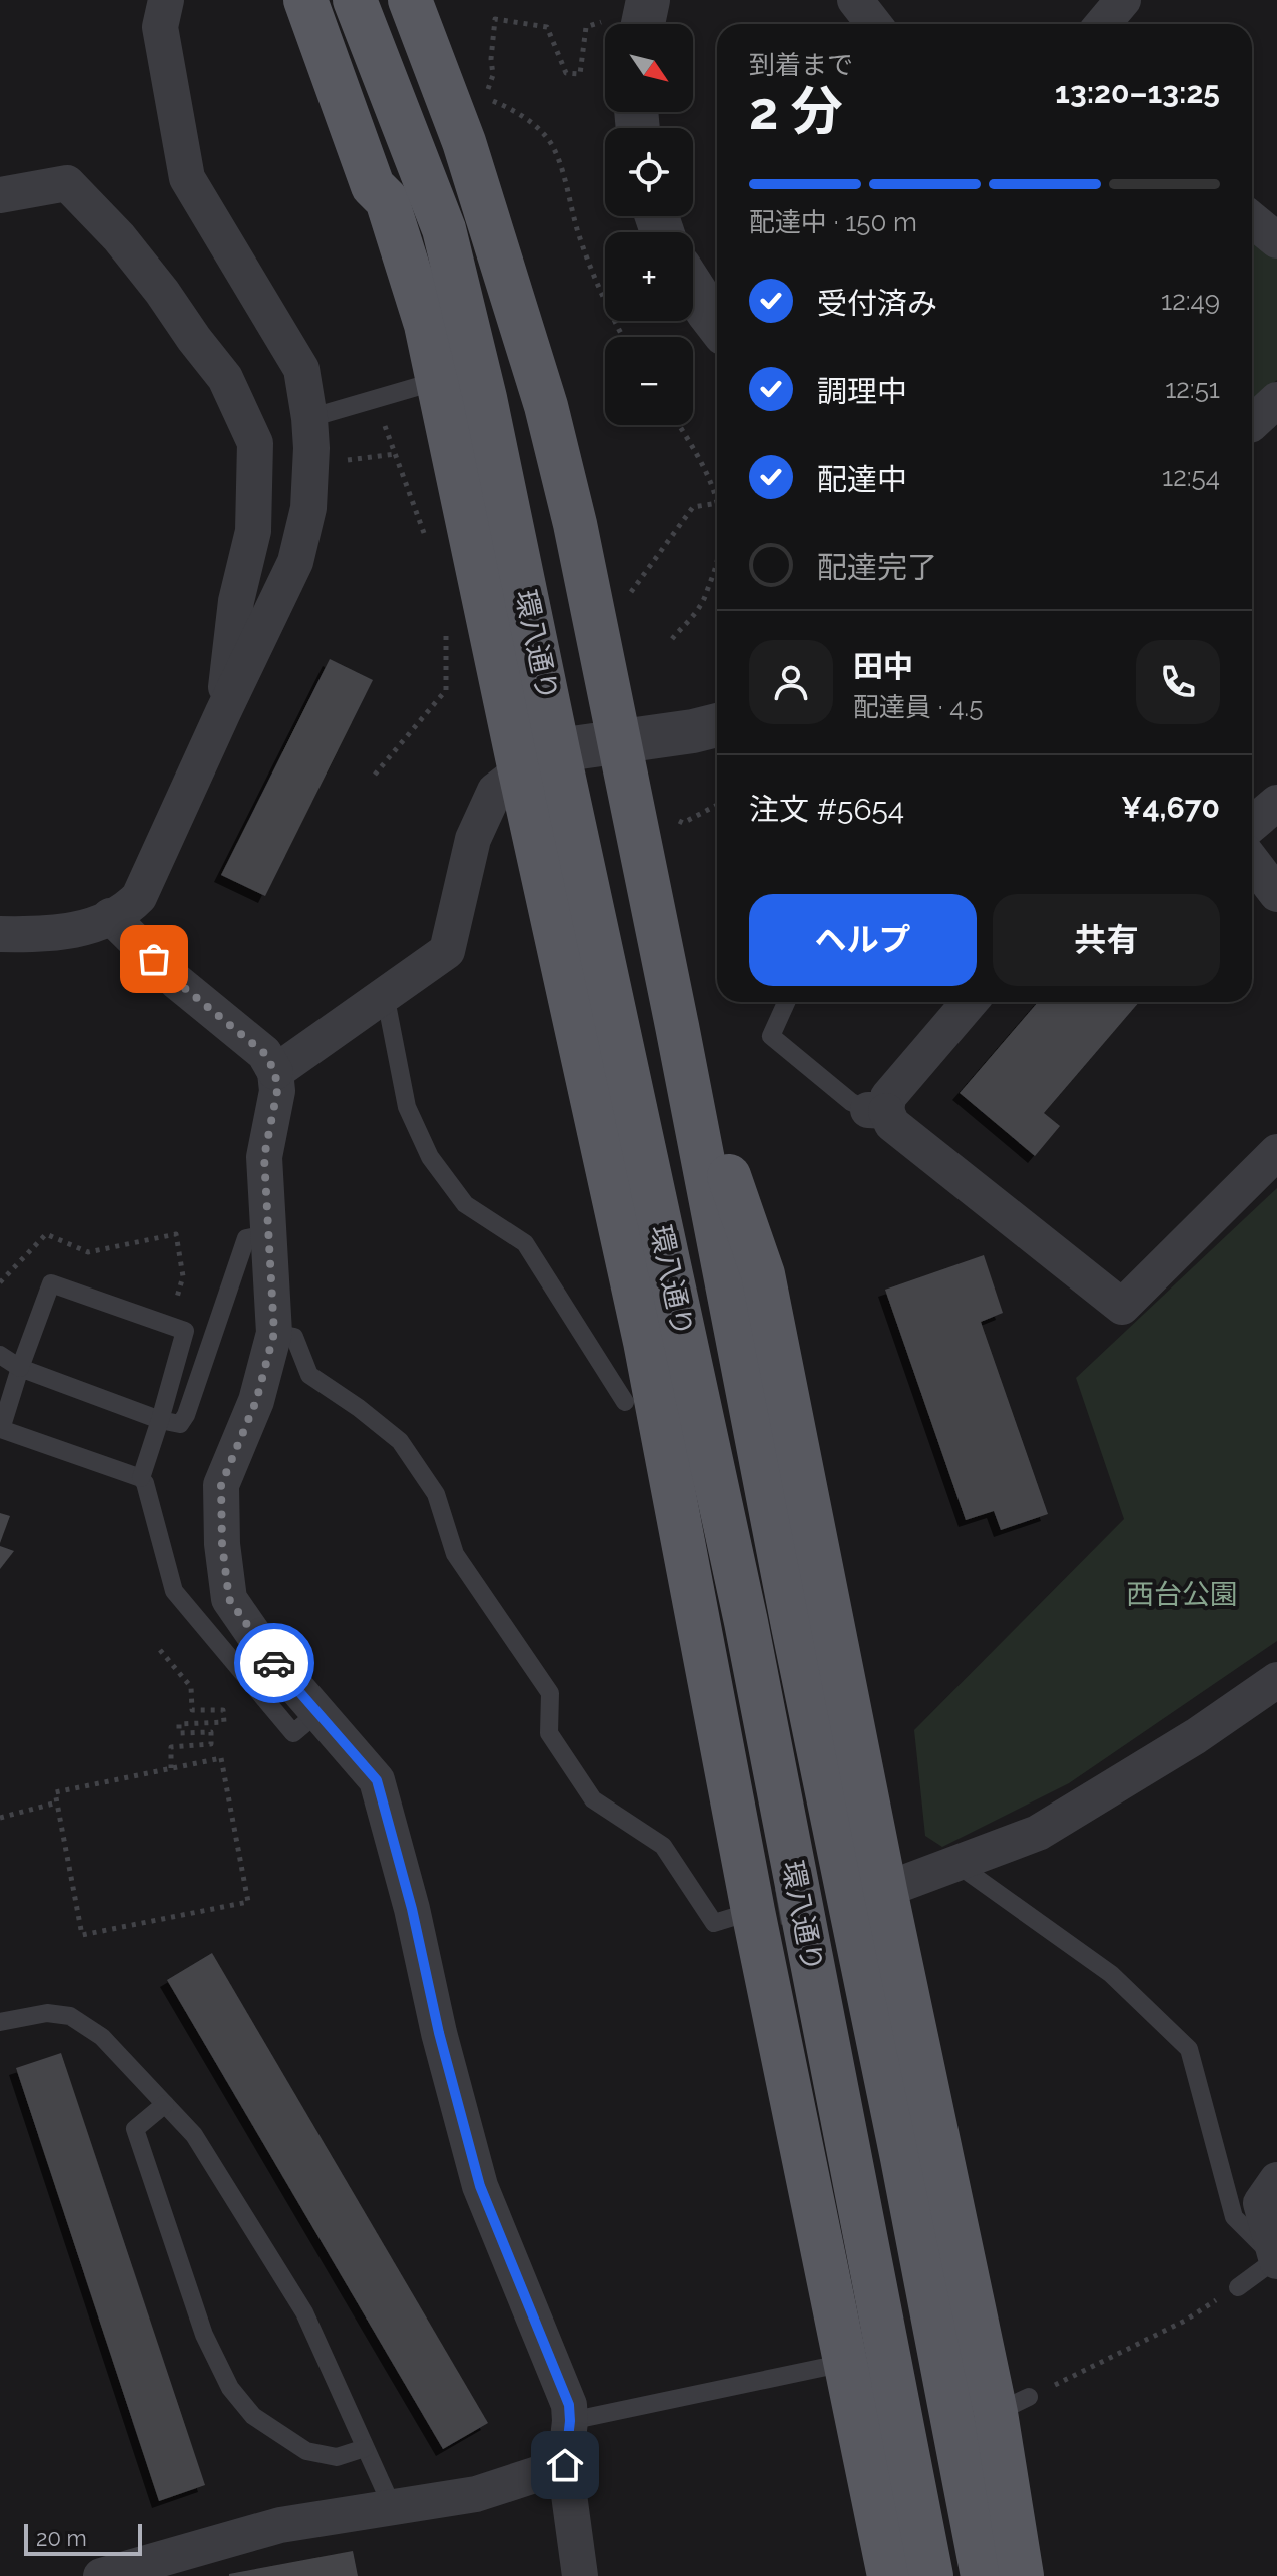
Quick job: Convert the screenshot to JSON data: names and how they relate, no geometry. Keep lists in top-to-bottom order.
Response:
{
  "streets": {
    "main road": ["環八通り"]
  },
  "parks": ["西台公園"],
  "scale_bar": "20 m",
  "north": "bottom right",
  "page": {
    "map_buttons": ["+", "−"],
    "heading": ["2 分", "到着まで", "13:20–13:25"],
    "panel": [
      "田中",
      "配達員 · 4.5",
      "注文 #5654",
      "¥4,670"
    ],
    "bar": "配達中 · 150 m",
    "list": [
      ["受付済み", "12:49"],
      ["調理中", "12:51"],
      ["配達中", "12:54"],
      "配達完了"
    ],
    "buttons": ["ヘルプ", "共有"],
    "scale": "20 m"
  }
}
